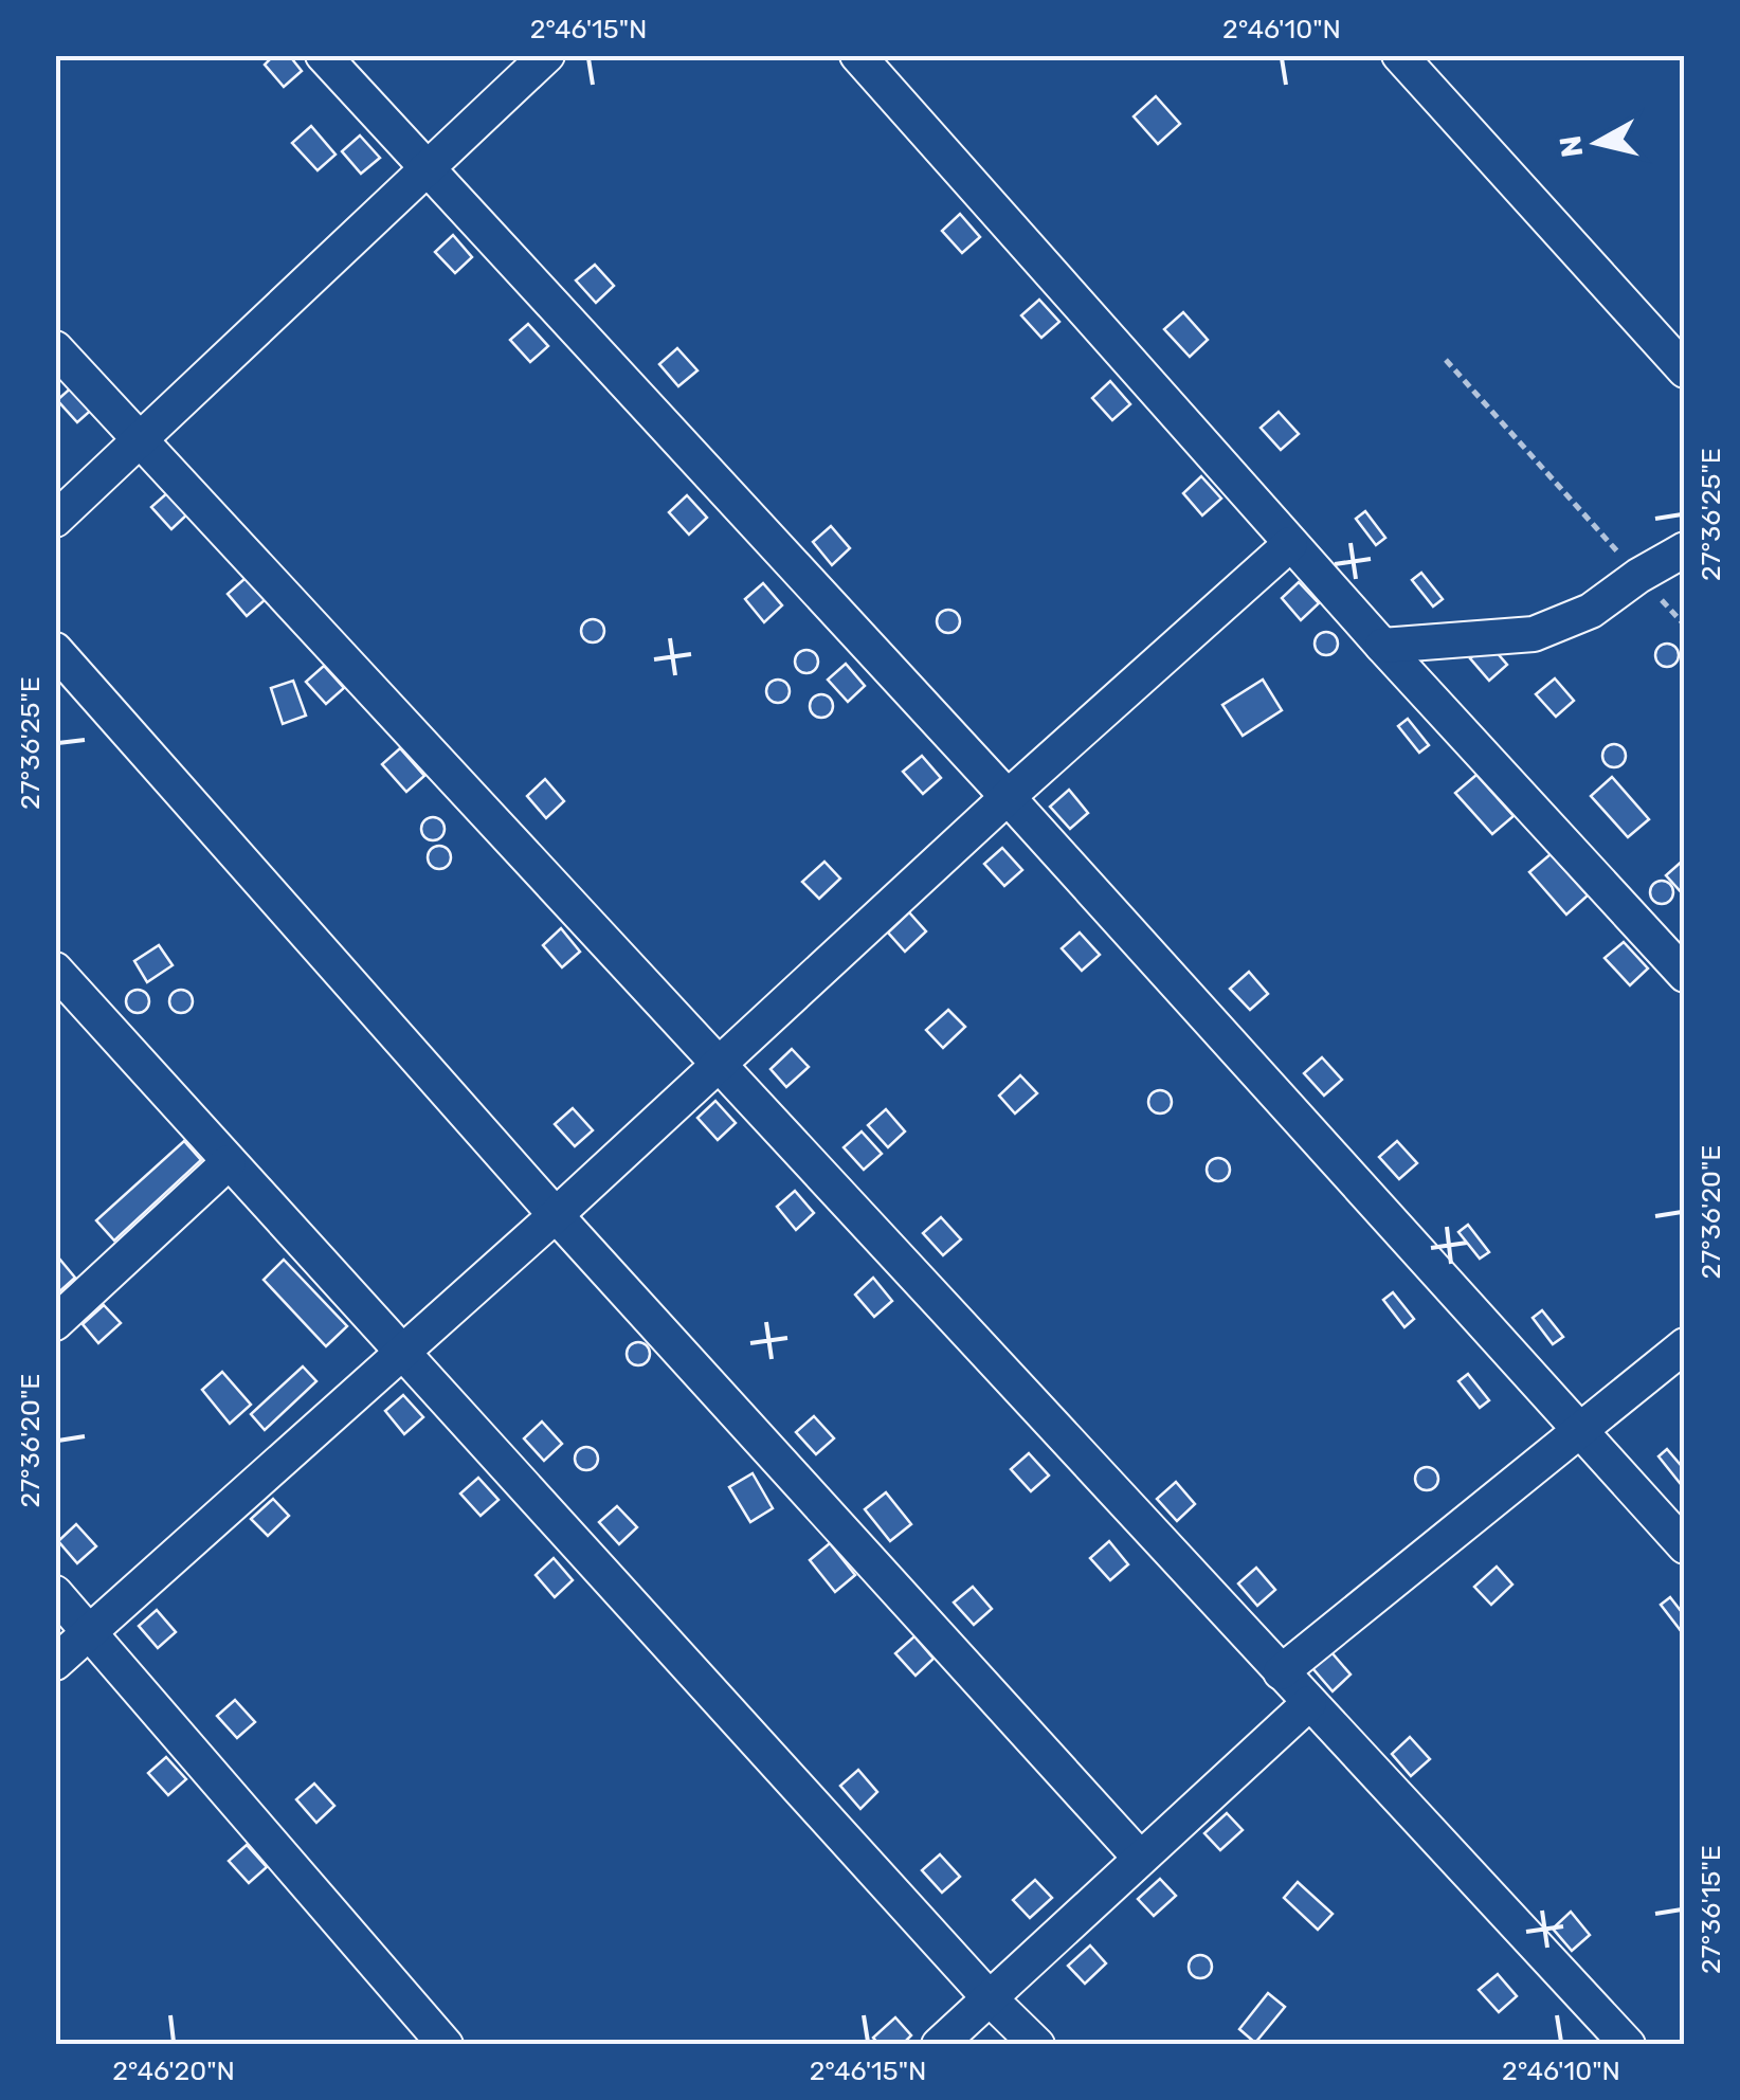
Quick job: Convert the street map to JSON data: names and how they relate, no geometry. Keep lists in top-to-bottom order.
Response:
{
  "north": "left",
  "coordinates": [
    "2°46'15\"N",
    "2°46'10\"N",
    "27°36'25\"E",
    "27°36'20\"E",
    "27°36'15\"E",
    "2°46'20\"N"
  ]
}
